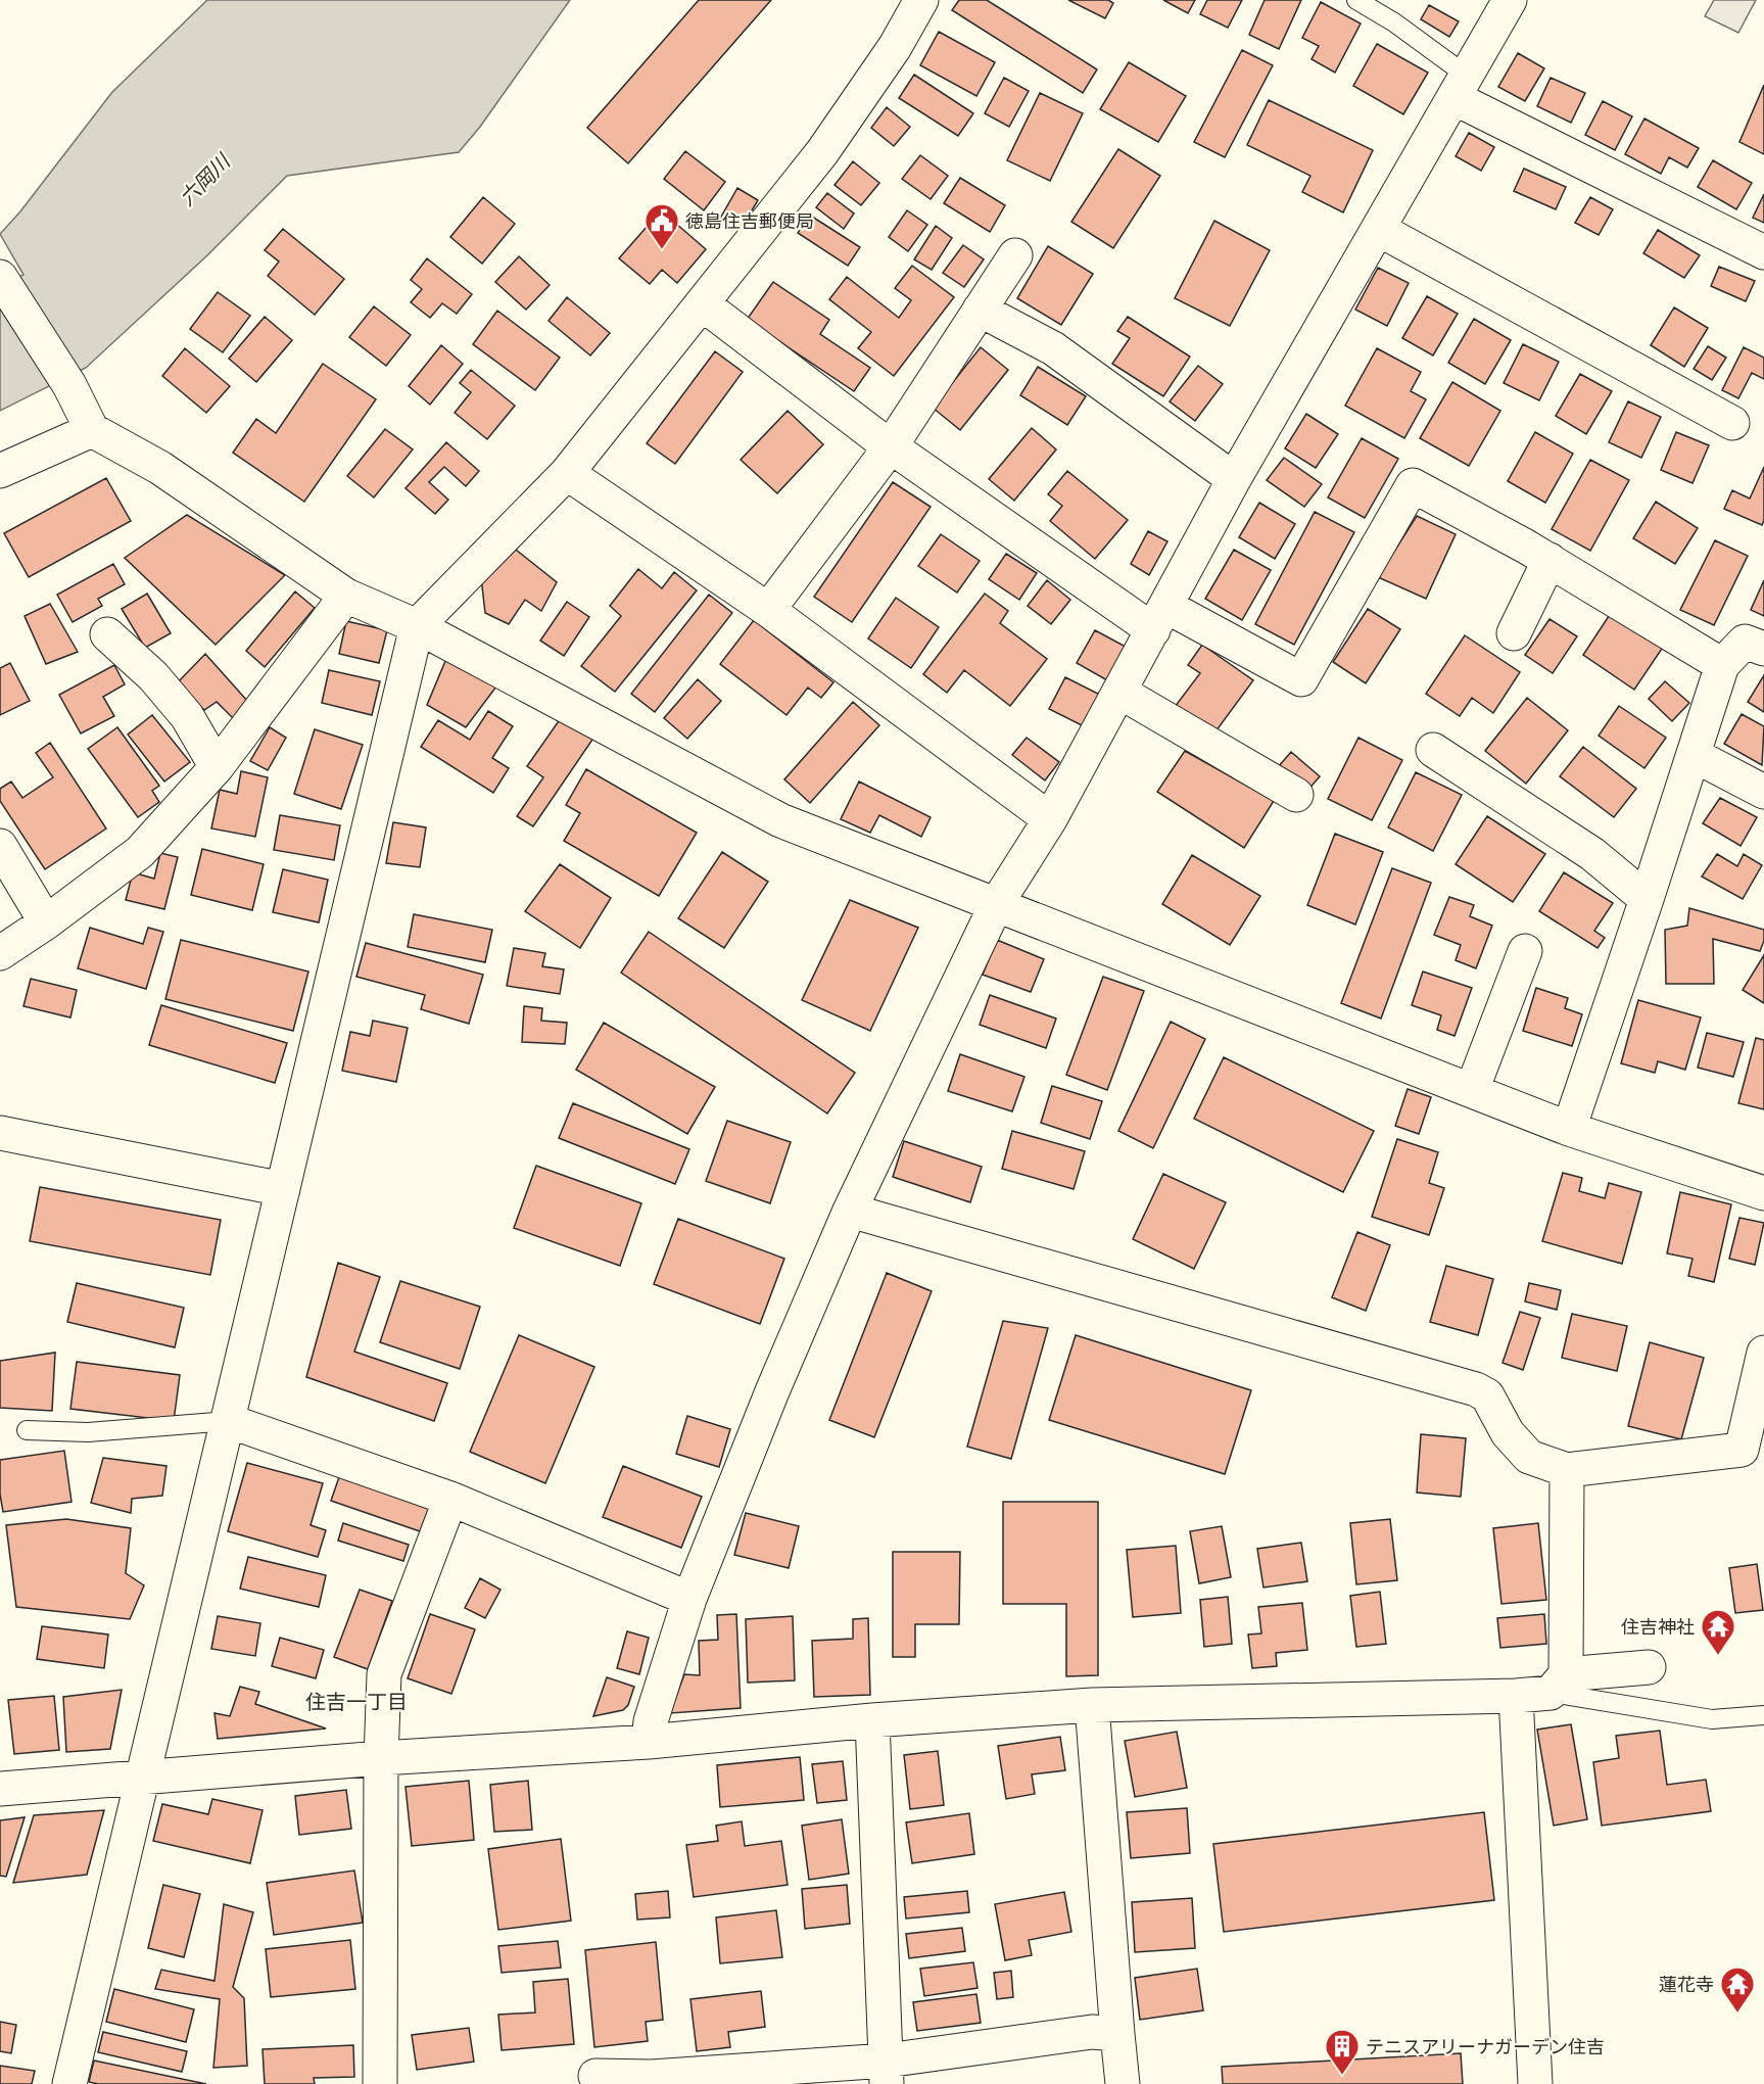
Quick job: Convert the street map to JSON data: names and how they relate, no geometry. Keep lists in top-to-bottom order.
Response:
{
  "districts": ["住吉一丁目"],
  "water": ["六岡川"],
  "places": {
    "public building": ["徳島住吉郵便局"],
    "temple": ["住吉神社", "蓮花寺"],
    "building": ["テニスアリーナガーデン住吉"]
  }
}
